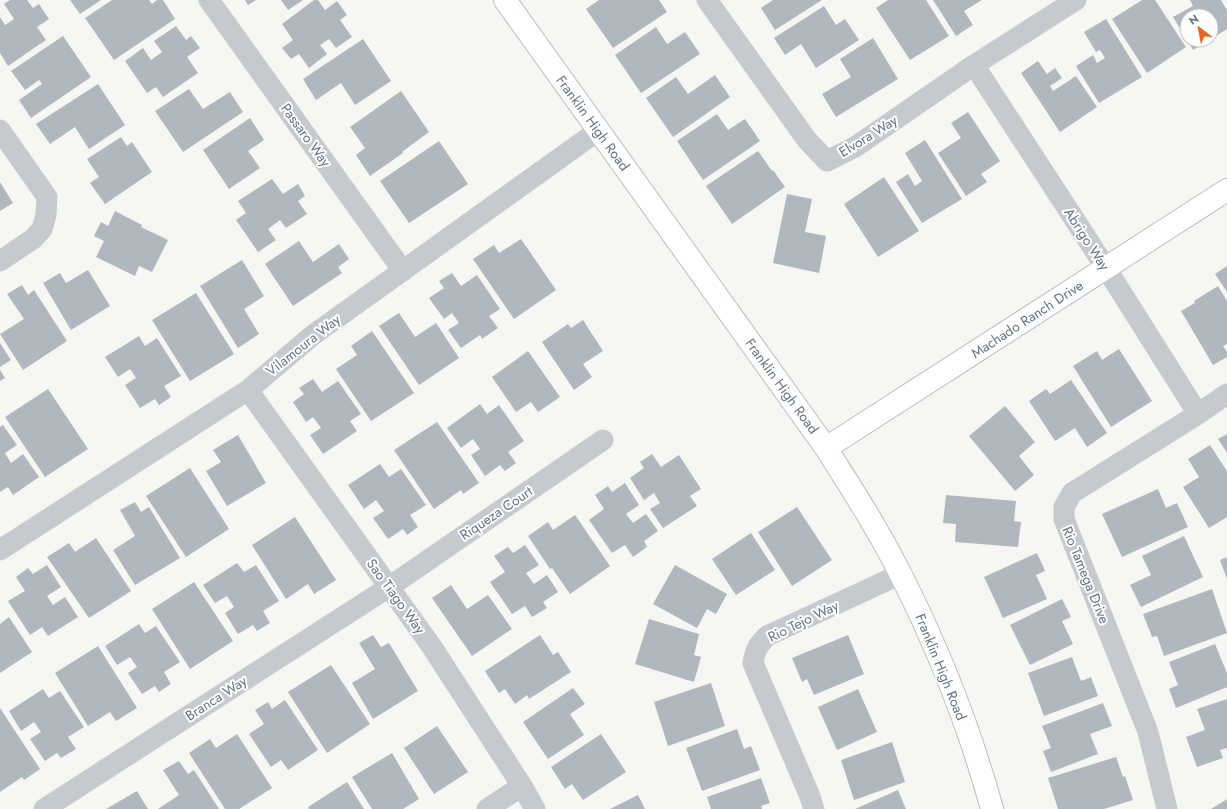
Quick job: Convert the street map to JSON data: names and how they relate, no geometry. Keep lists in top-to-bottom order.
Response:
{
  "streets": {
    "street": [
      "Franklin High Road",
      "Passaro Way",
      "Elvora Way",
      "Abrigo Way",
      "Machado Ranch Drive",
      "Vilamoura Way",
      "Riqueza Court",
      "Rio Tamega Drive",
      "Sao Tiago Way",
      "Rio Tejo Way",
      "Branca Way"
    ]
  },
  "crossings": [
    ["Franklin High Road", "Machado Ranch Drive"],
    ["Franklin High Road", "Vilamoura Way"],
    ["Franklin High Road", "Rio Tejo Way"],
    ["Passaro Way", "Vilamoura Way"],
    ["Elvora Way", "Abrigo Way"],
    ["Abrigo Way", "Machado Ranch Drive"],
    ["Abrigo Way", "Rio Tamega Drive"],
    ["Vilamoura Way", "Sao Tiago Way"],
    ["Riqueza Court", "Sao Tiago Way"],
    ["Riqueza Court", "Branca Way"],
    ["Sao Tiago Way", "Branca Way"]
  ],
  "north": "top left"
}
